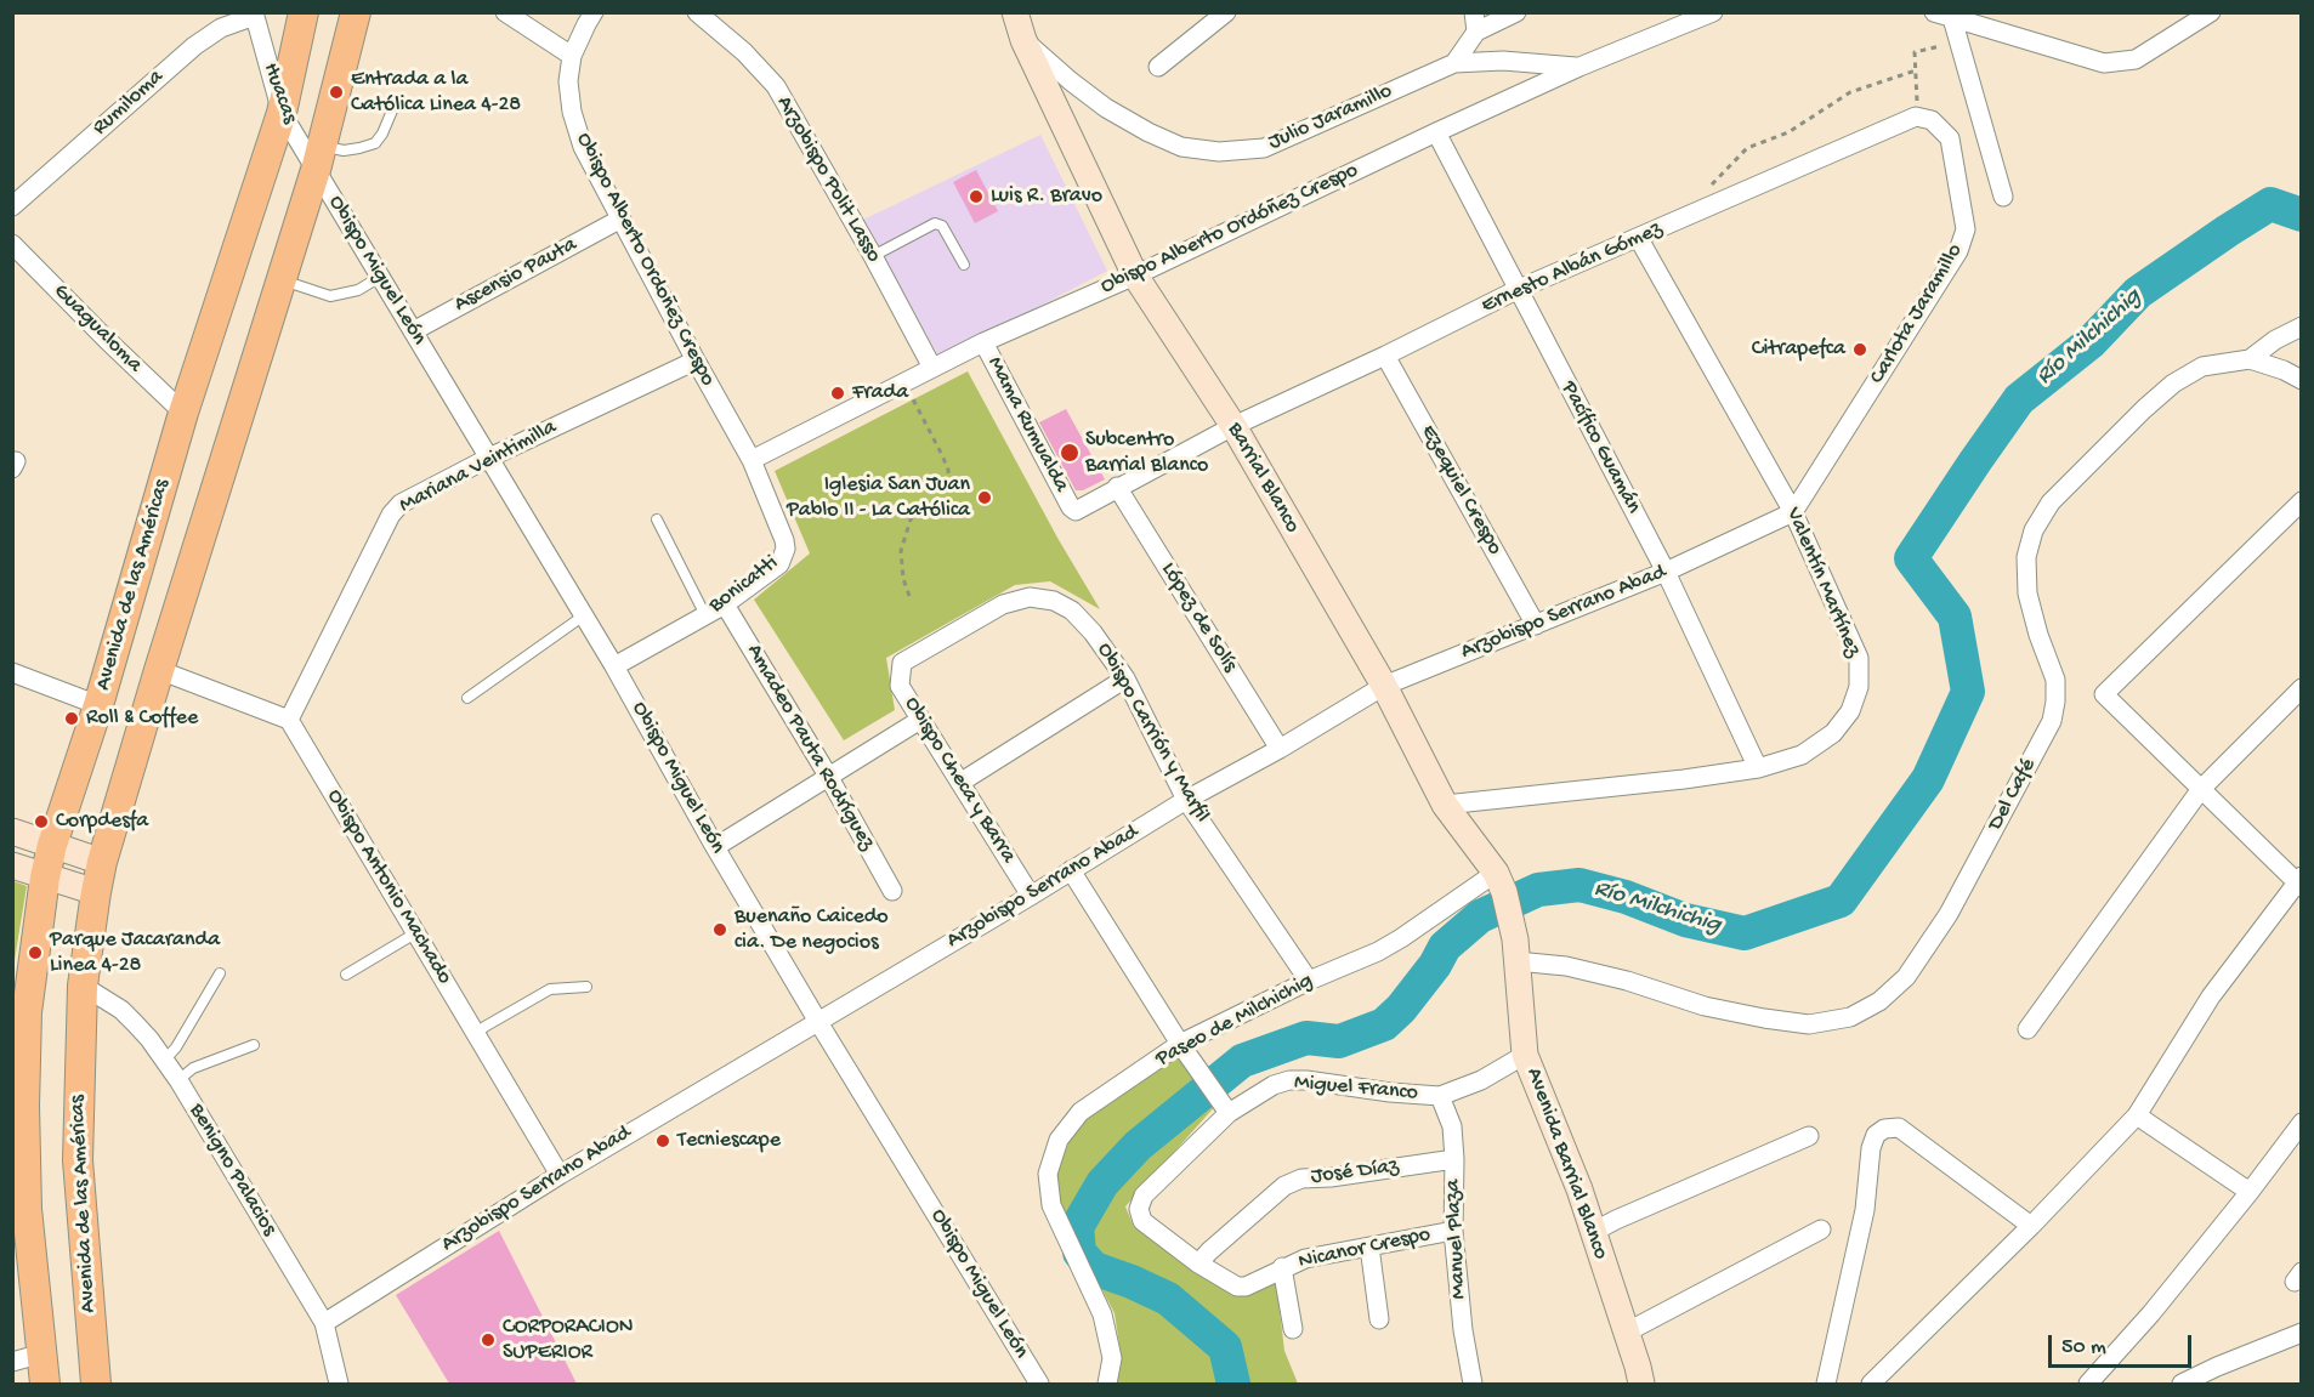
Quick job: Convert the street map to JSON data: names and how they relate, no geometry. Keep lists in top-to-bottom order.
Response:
{
  "streets": {
    "main road": ["Avenida de las Américas"],
    "street": [
      "Huacas",
      "Rumiloma",
      "Julio Jaramillo",
      "Arzobispo Polit Lasso",
      "Obispo Alberto Ordóñez Crespo",
      "Obispo Alberto Ordoñez Crespo",
      "Ernesto Albán Gómez",
      "Obispo Miguel León",
      "Ascensio Pauta",
      "Carlota Jaramillo",
      "Guagualoma",
      "Mama Rumualda",
      "Pacífico Guamán",
      "Mariana Veintimilla",
      "Barrial Blanco",
      "Ezequiel Crespo",
      "Valentín Martínez",
      "Bonicatti",
      "Arzobispo Serrano Abad",
      "López de Solís",
      "Obispo Carrión y Marfil",
      "Amadeo Pauta Rodríguez",
      "Obispo Checa y Barra",
      "Del Café",
      "Obispo Antonio Machado",
      "Paseo de Milchichig",
      "Miguel Franco",
      "Avenida Barrial Blanco",
      "Benigno Palacios",
      "José Díaz",
      "Manuel Plaza",
      "Nicanor Crespo"
    ]
  },
  "crossings": [
    ["Huacas", "Rumiloma"],
    ["Huacas", "Obispo Miguel León"],
    ["Huacas", "Avenida de las Américas"],
    ["Julio Jaramillo", "Obispo Alberto Ordóñez Crespo"],
    ["Julio Jaramillo", "Barrial Blanco"],
    ["Arzobispo Polit Lasso", "Obispo Alberto Ordóñez Crespo"],
    ["Obispo Alberto Ordóñez Crespo", "Obispo Alberto Ordoñez Crespo"],
    ["Obispo Alberto Ordóñez Crespo", "Mama Rumualda"],
    ["Obispo Alberto Ordóñez Crespo", "Pacífico Guamán"],
    ["Obispo Alberto Ordóñez Crespo", "Barrial Blanco"],
    ["Obispo Alberto Ordóñez Crespo", "Bonicatti"],
    ["Obispo Alberto Ordoñez Crespo", "Ascensio Pauta"],
    ["Obispo Alberto Ordoñez Crespo", "Mariana Veintimilla"],
    ["Obispo Alberto Ordoñez Crespo", "Bonicatti"],
    ["Ernesto Albán Gómez", "Carlota Jaramillo"],
    ["Ernesto Albán Gómez", "Mama Rumualda"],
    ["Ernesto Albán Gómez", "Pacífico Guamán"],
    ["Ernesto Albán Gómez", "Barrial Blanco"],
    ["Ernesto Albán Gómez", "Ezequiel Crespo"],
    ["Ernesto Albán Gómez", "Valentín Martínez"],
    ["Ernesto Albán Gómez", "López de Solís"],
    ["Obispo Miguel León", "Ascensio Pauta"],
    ["Obispo Miguel León", "Mariana Veintimilla"],
    ["Obispo Miguel León", "Avenida de las Américas"],
    ["Obispo Miguel León", "Bonicatti"],
    ["Obispo Miguel León", "Arzobispo Serrano Abad"],
    ["Carlota Jaramillo", "Valentín Martínez"],
    ["Carlota Jaramillo", "Arzobispo Serrano Abad"],
    ["Guagualoma", "Avenida de las Américas"],
    ["Pacífico Guamán", "Valentín Martínez"],
    ["Pacífico Guamán", "Arzobispo Serrano Abad"],
    ["Mariana Veintimilla", "Obispo Antonio Machado"],
    ["Barrial Blanco", "Valentín Martínez"],
    ["Barrial Blanco", "Arzobispo Serrano Abad"],
    ["Barrial Blanco", "Del Café"],
    ["Barrial Blanco", "Paseo de Milchichig"],
    ["Barrial Blanco", "Avenida Barrial Blanco"],
    ["Ezequiel Crespo", "Arzobispo Serrano Abad"],
    ["Valentín Martínez", "Arzobispo Serrano Abad"],
    ["Avenida de las Américas", "Benigno Palacios"],
    ["Bonicatti", "Amadeo Pauta Rodríguez"],
    ["Arzobispo Serrano Abad", "López de Solís"],
    ["Arzobispo Serrano Abad", "Obispo Carrión y Marfil"],
    ["Arzobispo Serrano Abad", "Obispo Checa y Barra"],
    ["Arzobispo Serrano Abad", "Obispo Antonio Machado"],
    ["Arzobispo Serrano Abad", "Benigno Palacios"],
    ["Obispo Carrión y Marfil", "Obispo Checa y Barra"],
    ["Obispo Carrión y Marfil", "Paseo de Milchichig"],
    ["Del Café", "Avenida Barrial Blanco"],
    ["Miguel Franco", "Avenida Barrial Blanco"],
    ["Miguel Franco", "José Díaz"],
    ["Miguel Franco", "Manuel Plaza"],
    ["Miguel Franco", "Nicanor Crespo"],
    ["José Díaz", "Manuel Plaza"],
    ["Manuel Plaza", "Nicanor Crespo"]
  ],
  "water": ["Río Milchichig"],
  "places": [
    "Entrada a la Católica Linea 4-28",
    "Luis R. Bravo",
    "Citrapefca",
    "Frada",
    "Subcentro Barrial Blanco",
    "Iglesia San Juan Pablo II - La Católica",
    "Roll & Coffee",
    "Corpdesfa",
    "Buenaño Caicedo cia. De negocios",
    "Parque Jacaranda Linea 4-28",
    "Tecniescape",
    "CORPORACION SUPERIOR"
  ],
  "scale_bar": "50 m"
}
